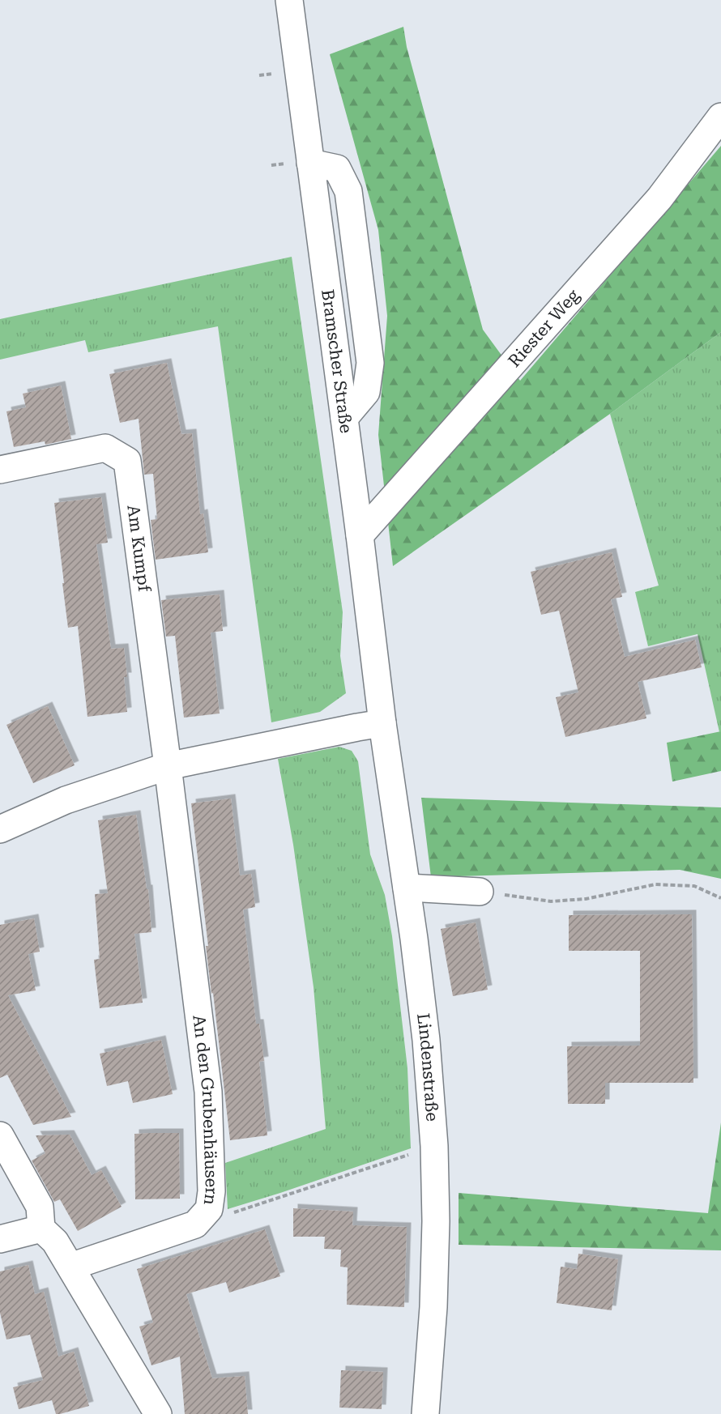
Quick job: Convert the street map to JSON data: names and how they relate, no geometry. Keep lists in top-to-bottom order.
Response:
{
  "streets": {
    "street": [
      "Riester Weg",
      "Bramscher Straße",
      "Am Kumpf",
      "Lindenstraße",
      "An den Grubenhäusern"
    ]
  },
  "crossings": [
    ["Riester Weg", "Bramscher Straße"],
    ["Bramscher Straße", "Lindenstraße"],
    ["Am Kumpf", "An den Grubenhäusern"]
  ]
}
